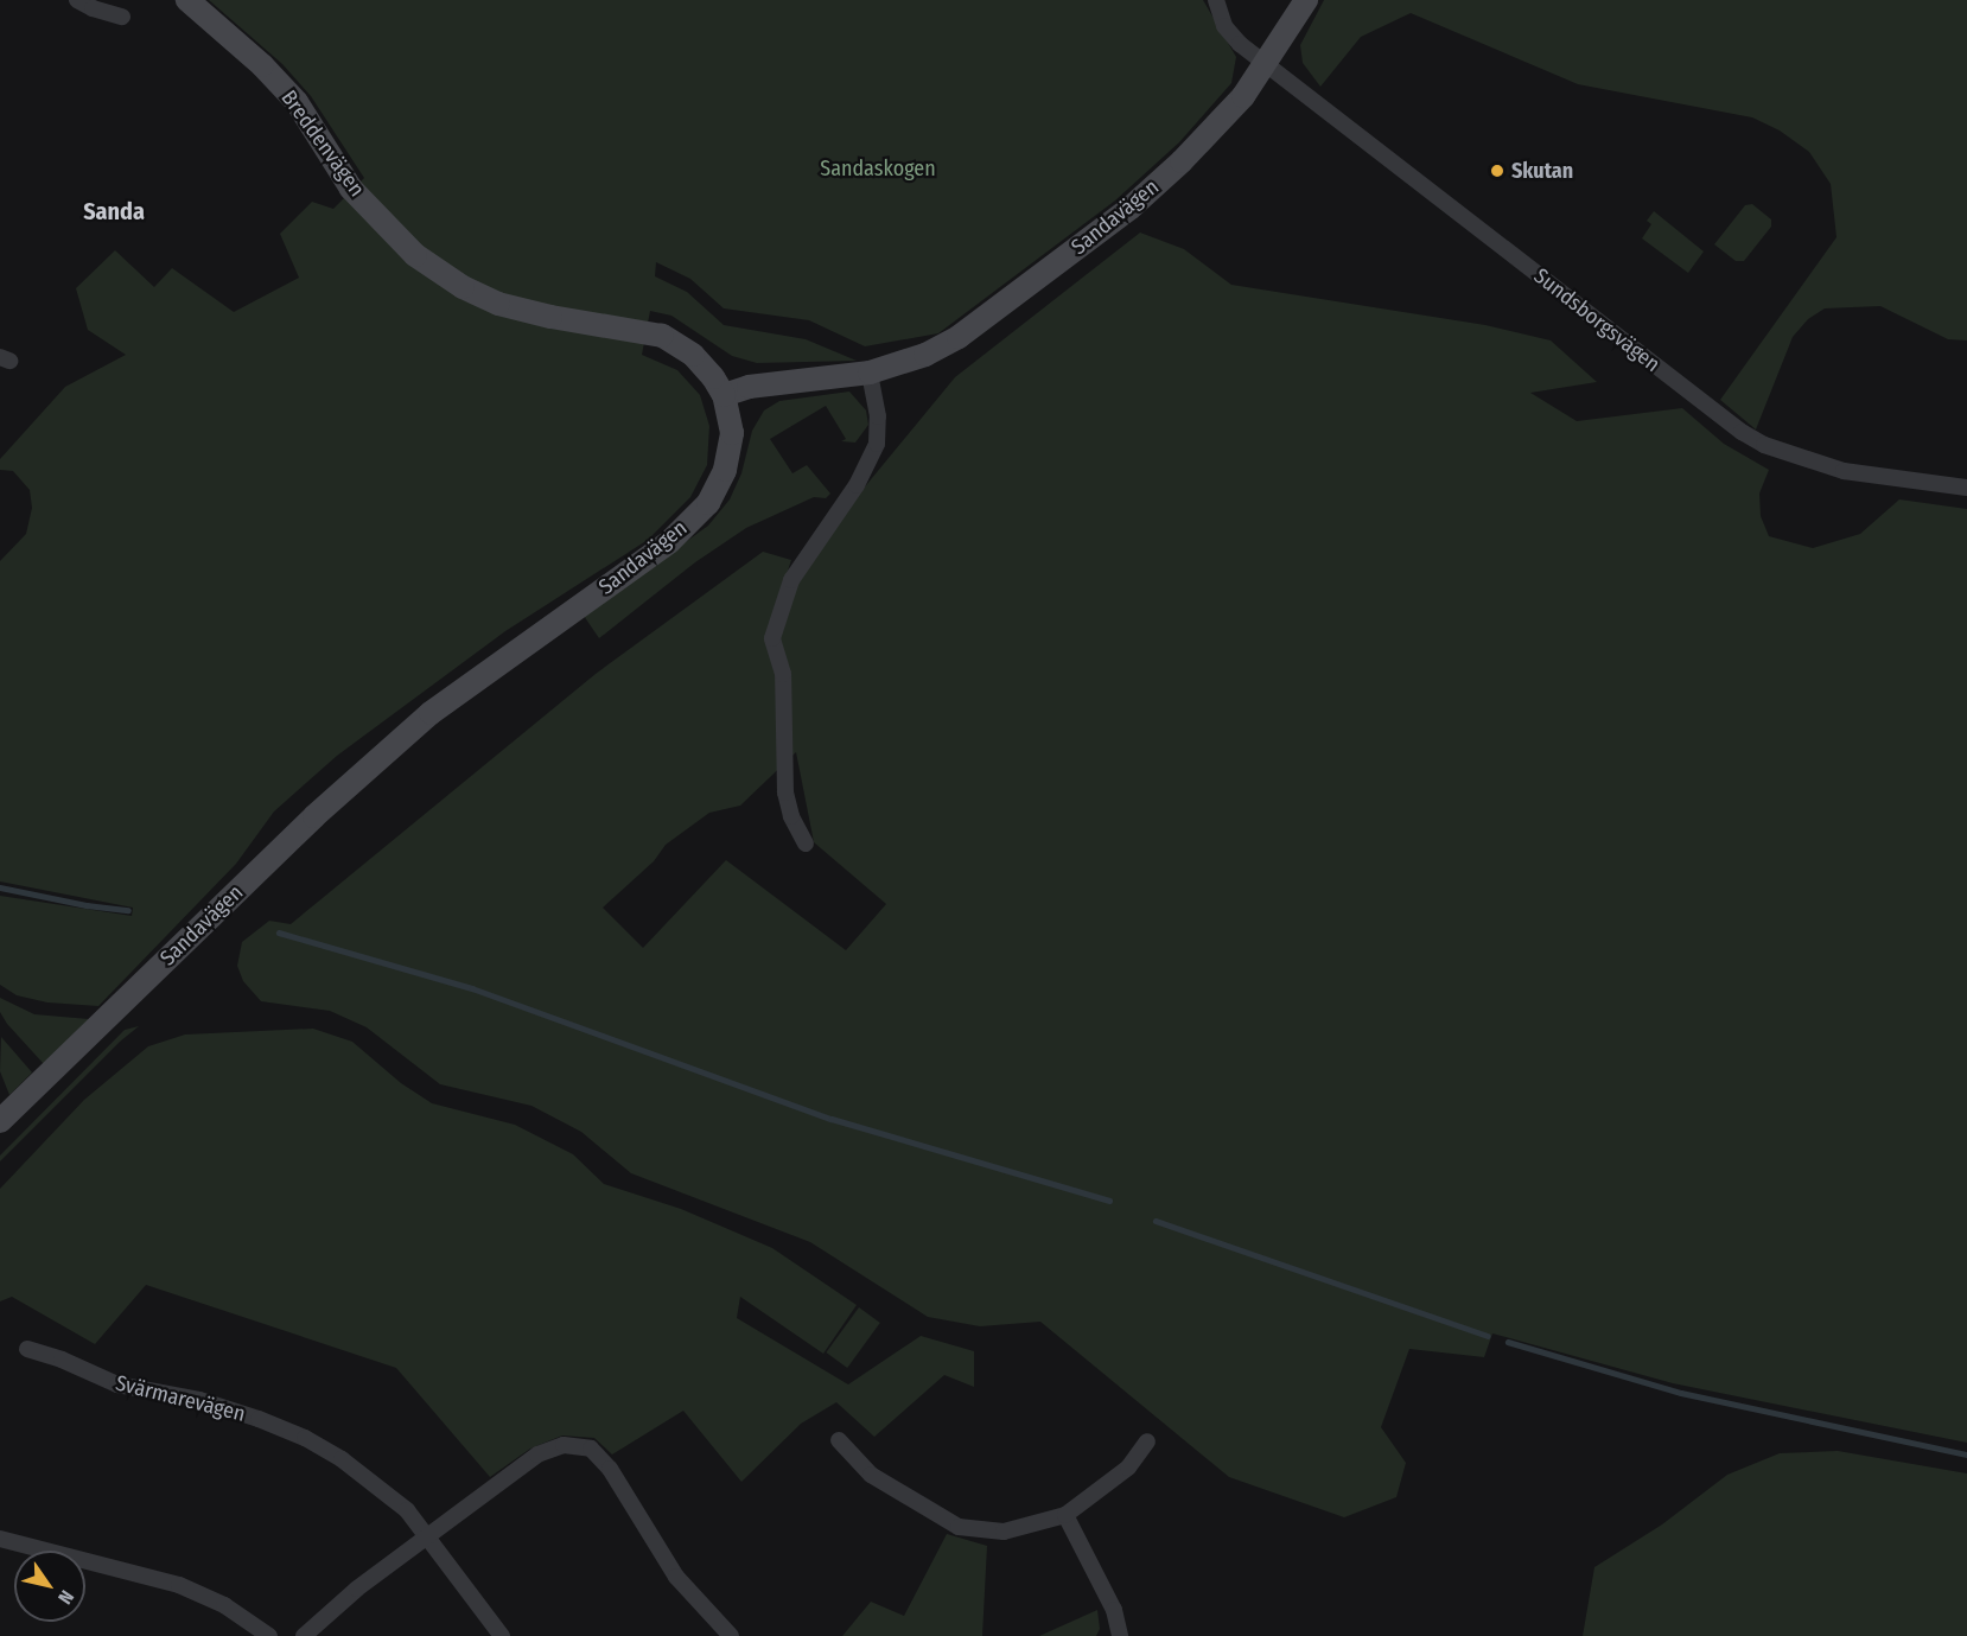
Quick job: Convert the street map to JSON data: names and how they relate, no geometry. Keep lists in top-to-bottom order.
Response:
{
  "streets": {
    "street": [
      "Breddenvägen",
      "Sandavägen",
      "Sundsborgsvägen",
      "Svärmarevägen"
    ]
  },
  "crossings": [
    ["Breddenvägen", "Sandavägen"],
    ["Sandavägen", "Sundsborgsvägen"]
  ],
  "districts": ["Sanda"],
  "parks": ["Sandaskogen"],
  "places": ["Skutan"],
  "north": "bottom right"
}
